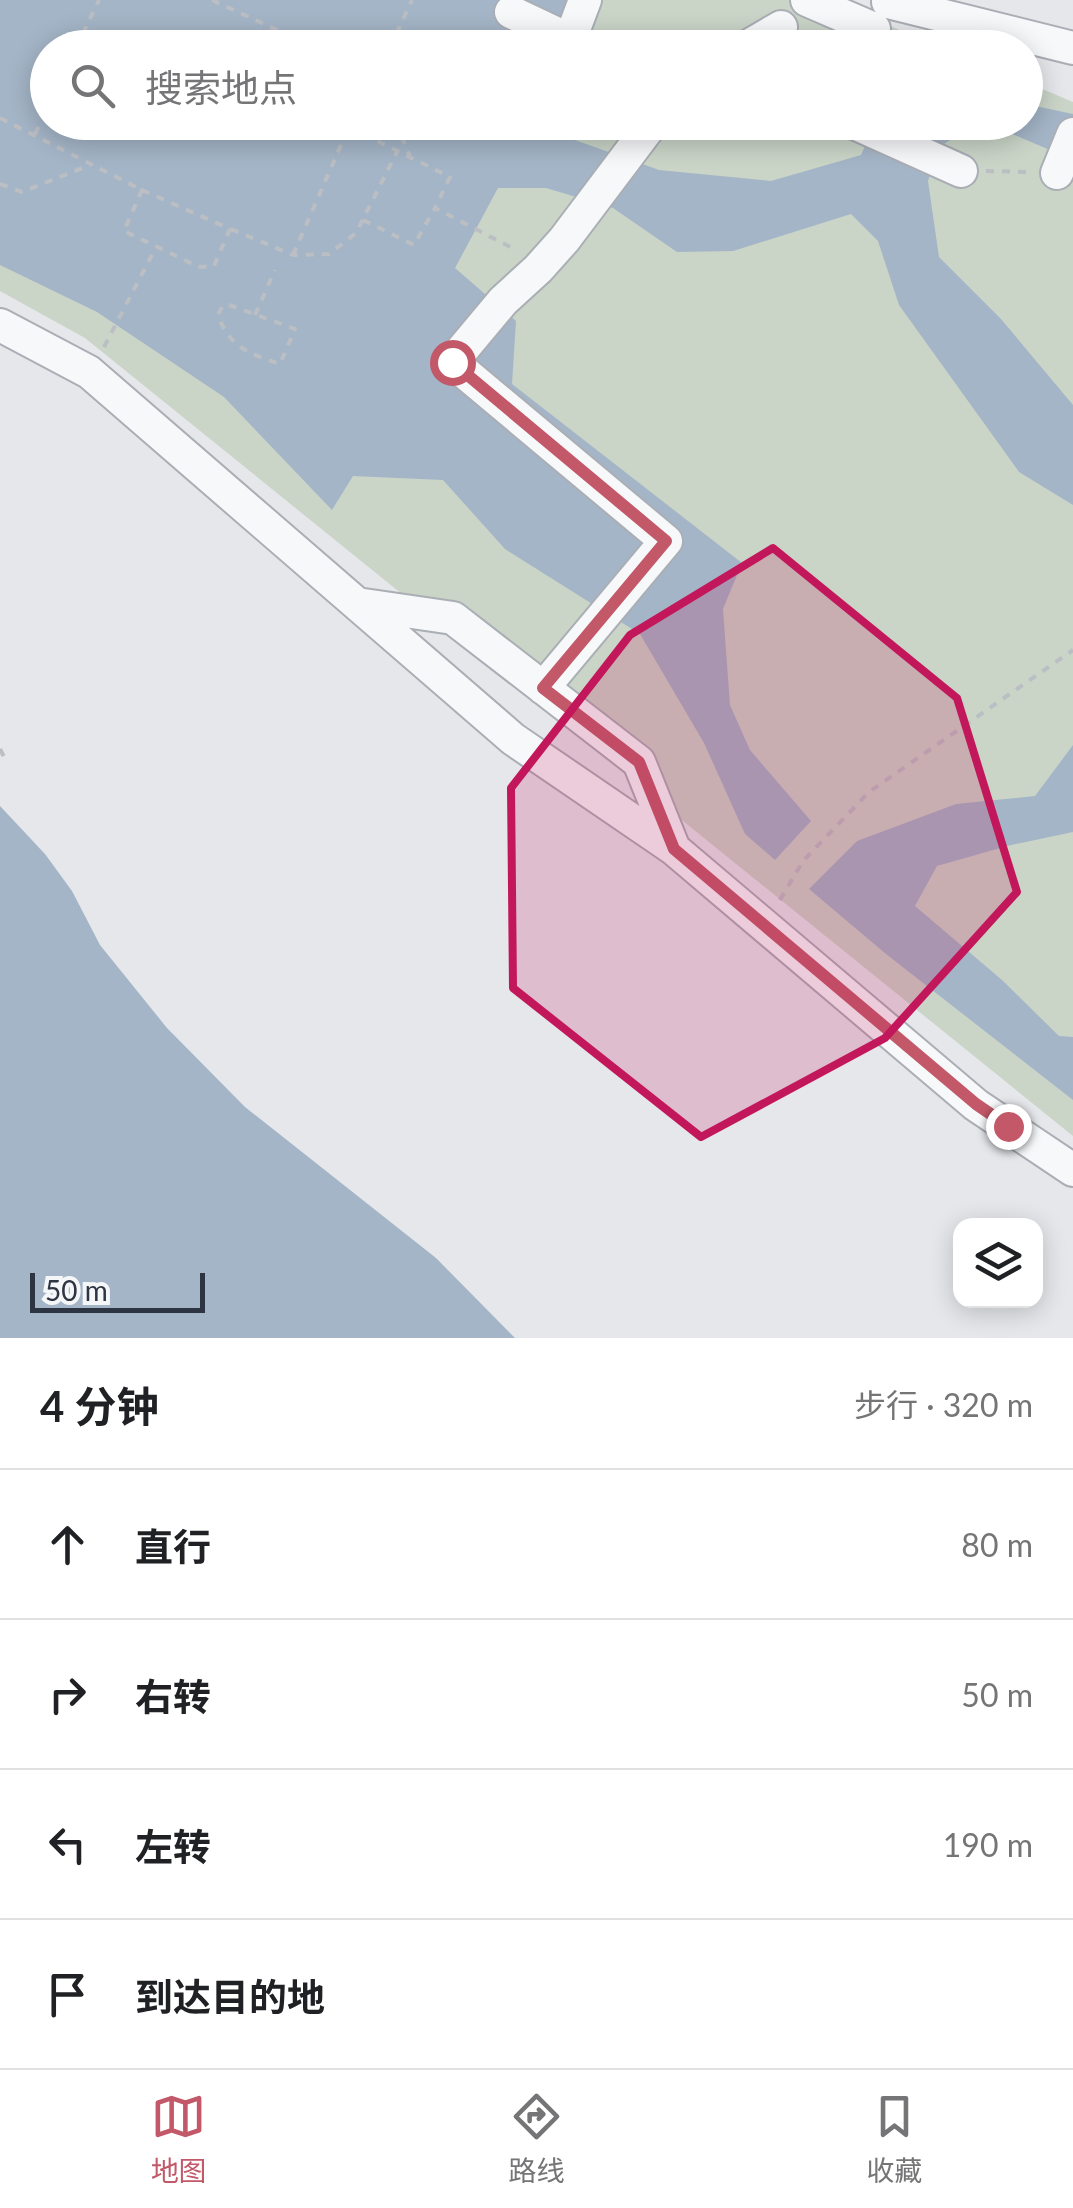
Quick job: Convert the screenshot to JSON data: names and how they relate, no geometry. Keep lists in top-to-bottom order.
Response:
{
  "scale_bar": "50 m",
  "page": {
    "search": "搜索地点",
    "scale": "50 m",
    "heading": ["4 分钟", "步行 · 320 m"],
    "list": [
      ["直行", "80 m"],
      ["右转", "50 m"],
      ["左转", "190 m"],
      "到达目的地"
    ],
    "nav": ["地图", "路线", "收藏"]
  }
}
